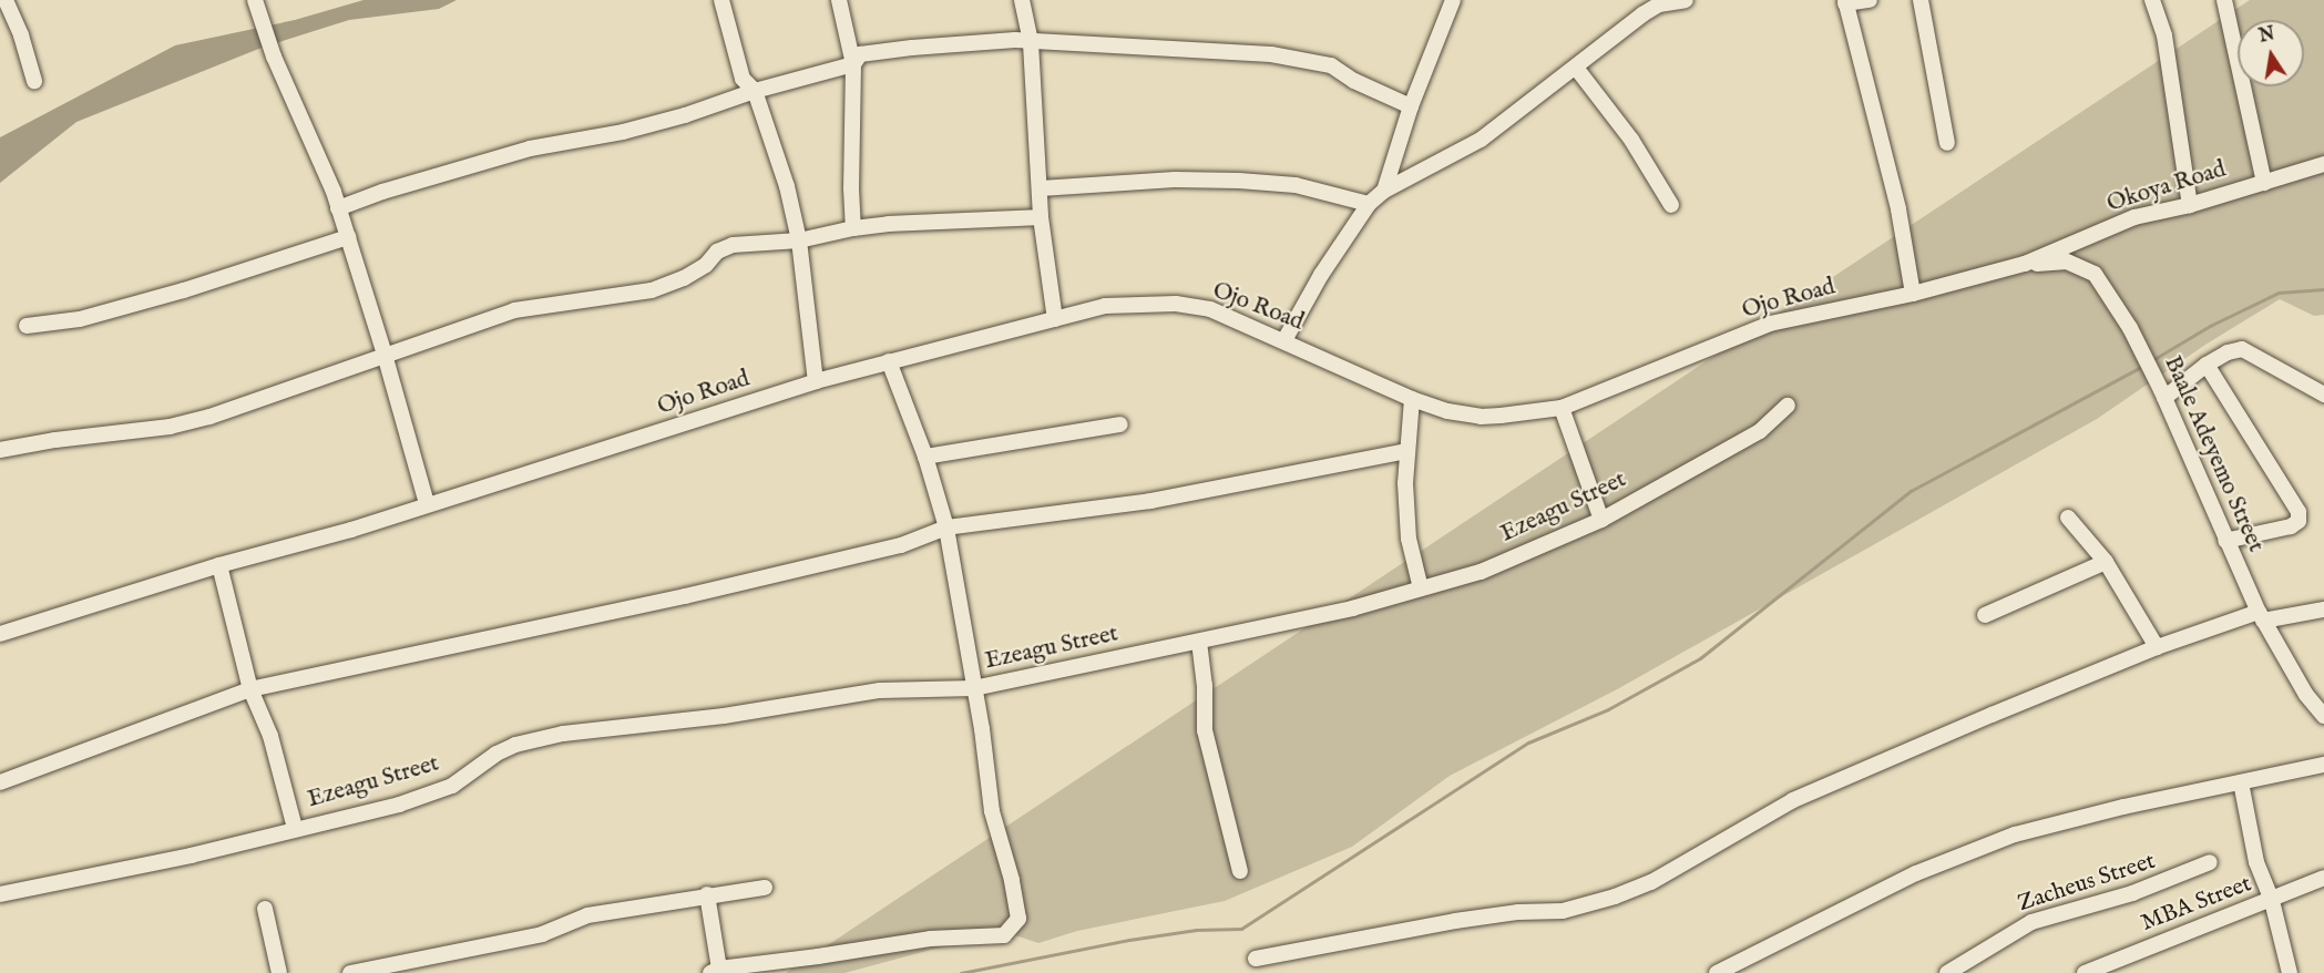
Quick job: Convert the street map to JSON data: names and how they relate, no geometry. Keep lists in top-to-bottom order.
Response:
{
  "streets": {
    "street": [
      "Okoya Road",
      "Ojo Road",
      "Baale Adeyemo Street",
      "Ezeagu Street",
      "Zacheus Street",
      "MBA Street"
    ]
  },
  "crossings": [
    ["Okoya Road", "Ojo Road"],
    ["Okoya Road", "Baale Adeyemo Street"],
    ["Ojo Road", "Baale Adeyemo Street"]
  ],
  "north": "top"
}
